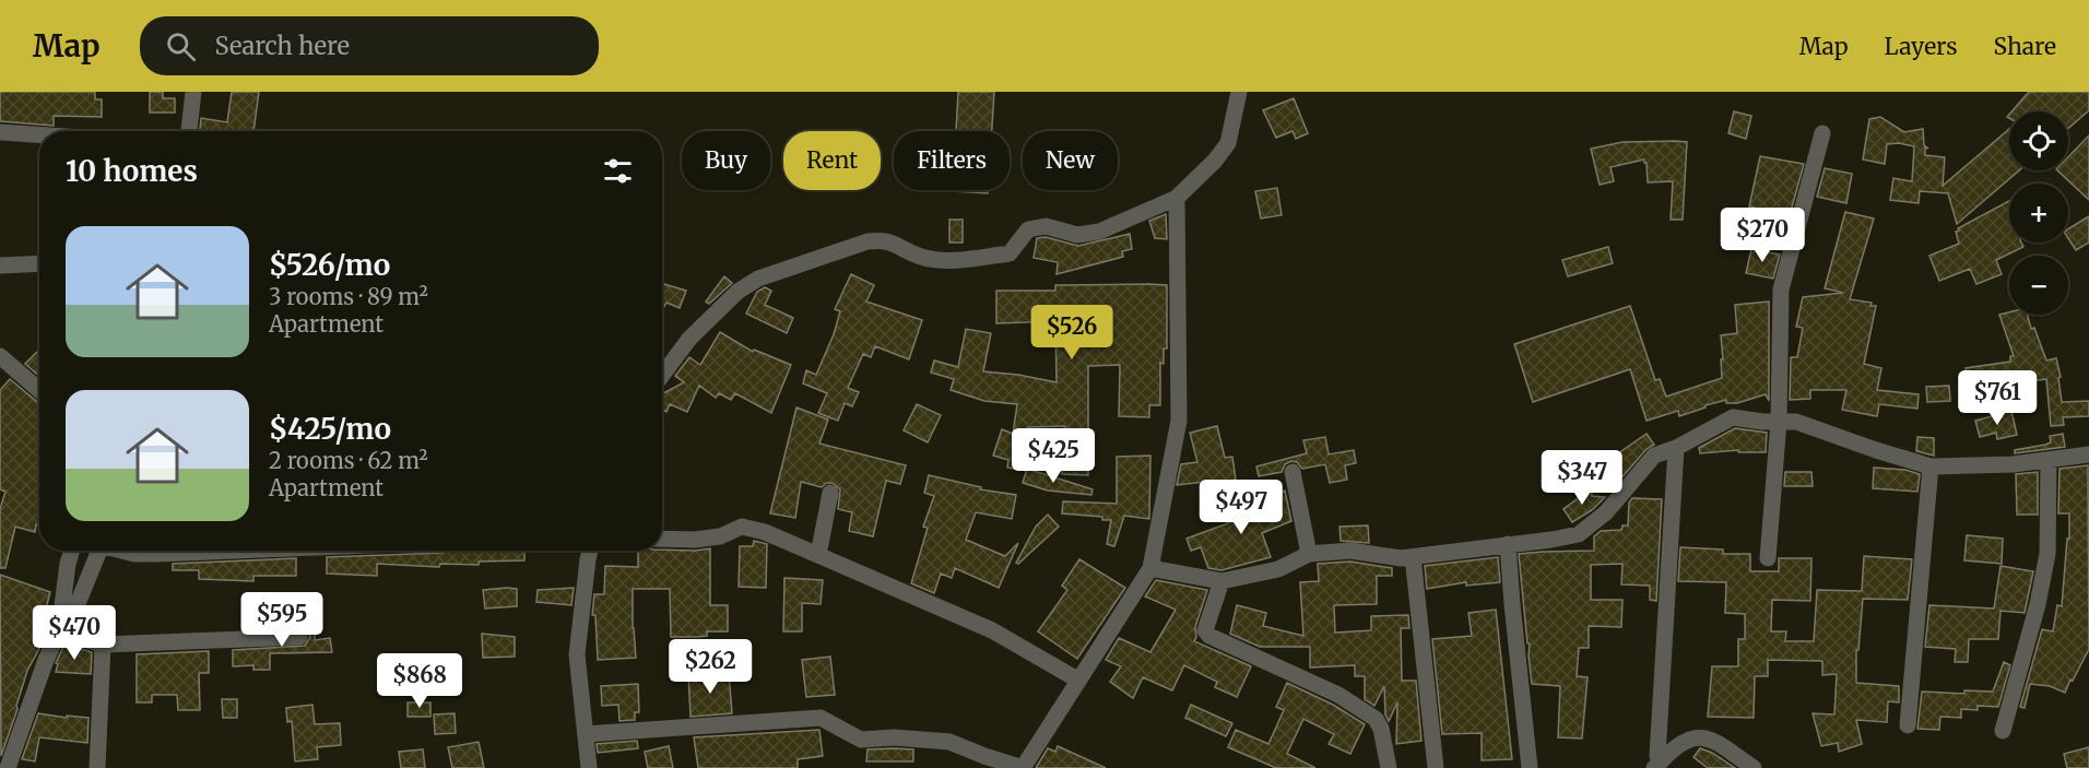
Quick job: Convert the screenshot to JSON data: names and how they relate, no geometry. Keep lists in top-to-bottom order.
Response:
{
  "page": {
    "header": "Map",
    "search": "Search here",
    "nav": ["Map", "Layers", "Share"],
    "map_buttons": ["+", "−"],
    "chip": [
      "Buy",
      "Rent",
      "Filters",
      "New"
    ],
    "heading": "10 homes",
    "price": [
      "$270",
      "$526",
      "$761",
      "$425",
      "$347",
      "$497",
      "$595",
      "$470",
      "$262",
      "$868"
    ],
    "list": [
      {
        "name": "$526/mo",
        "note": "3 rooms · 89 m² · Apartment"
      },
      {
        "name": "$425/mo",
        "note": "2 rooms · 62 m² · Apartment"
      }
    ]
  }
}
